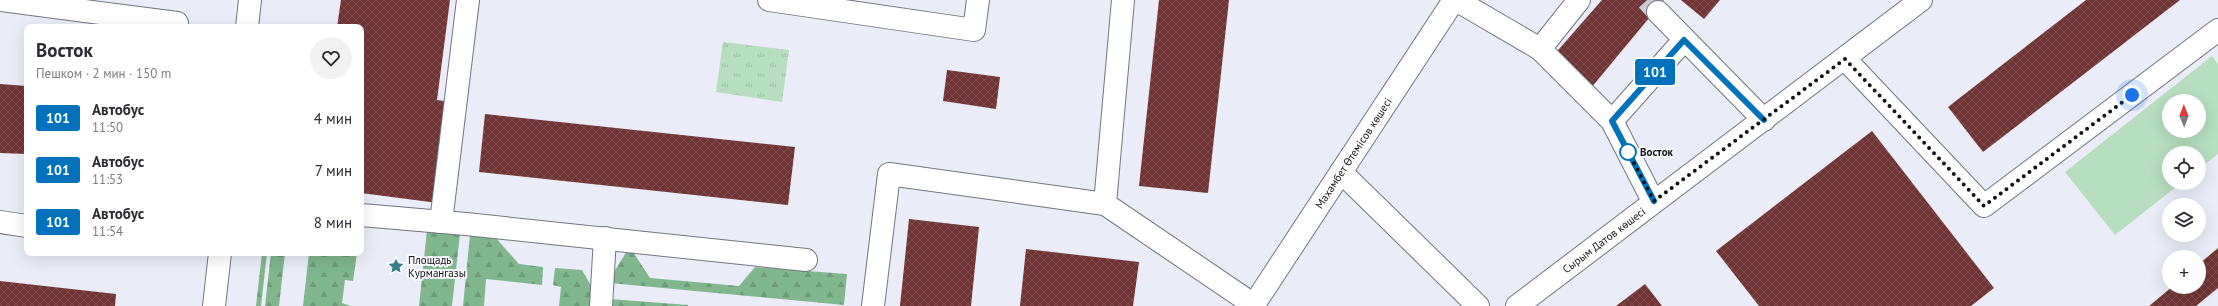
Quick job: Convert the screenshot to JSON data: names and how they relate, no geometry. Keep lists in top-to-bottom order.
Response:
{
  "streets": {
    "main road": ["Махамбет Өтемісов көшесі", "Сырым Датов көшесі"]
  },
  "places": {
    "other": ["Восток"],
    "place": ["Площадь Курмангазы"]
  },
  "lines": ["bus line 101"],
  "north": "top",
  "page": {
    "on_map": "101",
    "heading": ["Восток", "Пешком · 2 мин · 150 m"],
    "list": [
      {
        "mark": "101",
        "name": "Автобус",
        "note": "11:50",
        "value": "4 мин"
      },
      {
        "mark": "101",
        "name": "Автобус",
        "note": "11:53",
        "value": "7 мин"
      },
      {
        "mark": "101",
        "name": "Автобус",
        "note": "11:54",
        "value": "8 мин"
      }
    ],
    "map_buttons": "+"
  }
}
